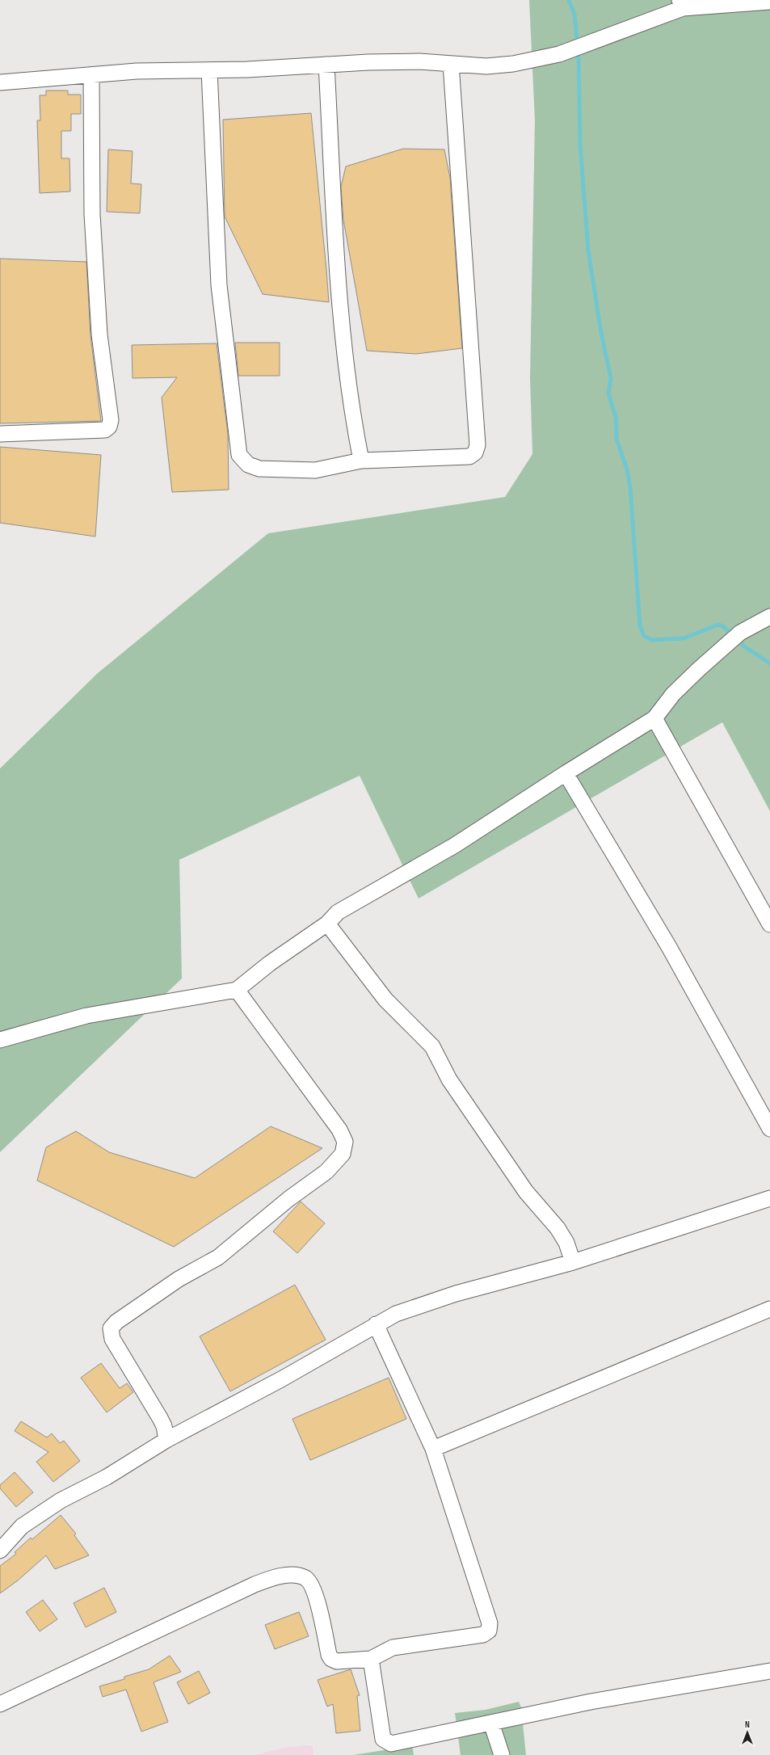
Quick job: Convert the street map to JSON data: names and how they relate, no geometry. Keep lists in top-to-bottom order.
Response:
{
  "north": "top"
}
